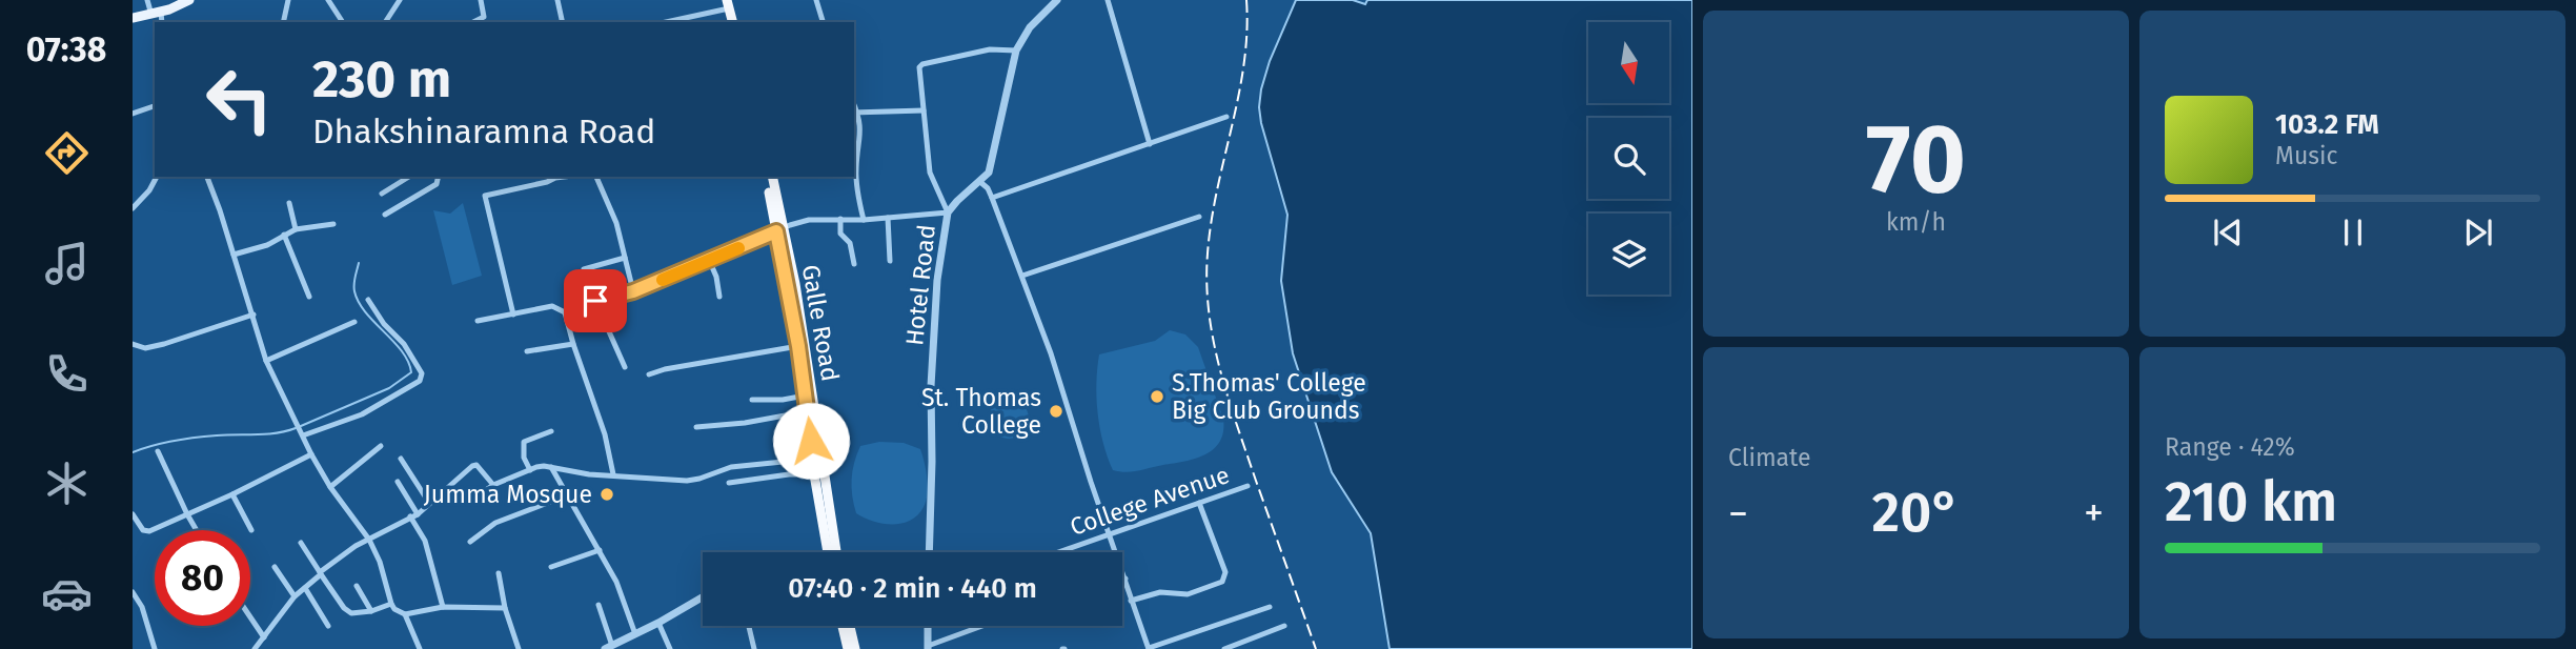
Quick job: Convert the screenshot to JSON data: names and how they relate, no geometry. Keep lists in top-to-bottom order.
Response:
{
  "streets": {
    "highway": ["Galle Road"],
    "street": ["Hotel Road", "College Avenue"]
  },
  "places": ["S.Thomas' College Big Club Grounds", "St. Thomas College", "Jumma Mosque"],
  "north": "bottom",
  "page": {
    "tabs": "07:38",
    "tile": [
      ["70", "km/h"],
      "Climate",
      ["Range · 42%", "210 km"]
    ],
    "turn": ["230 m", "Dhakshinaramna Road"],
    "song": ["103.2 FM", "Music"],
    "heat": ["−", "20°", "+"],
    "limit": "80",
    "trip": "07:40 · 2 min · 440 m"
  }
}
